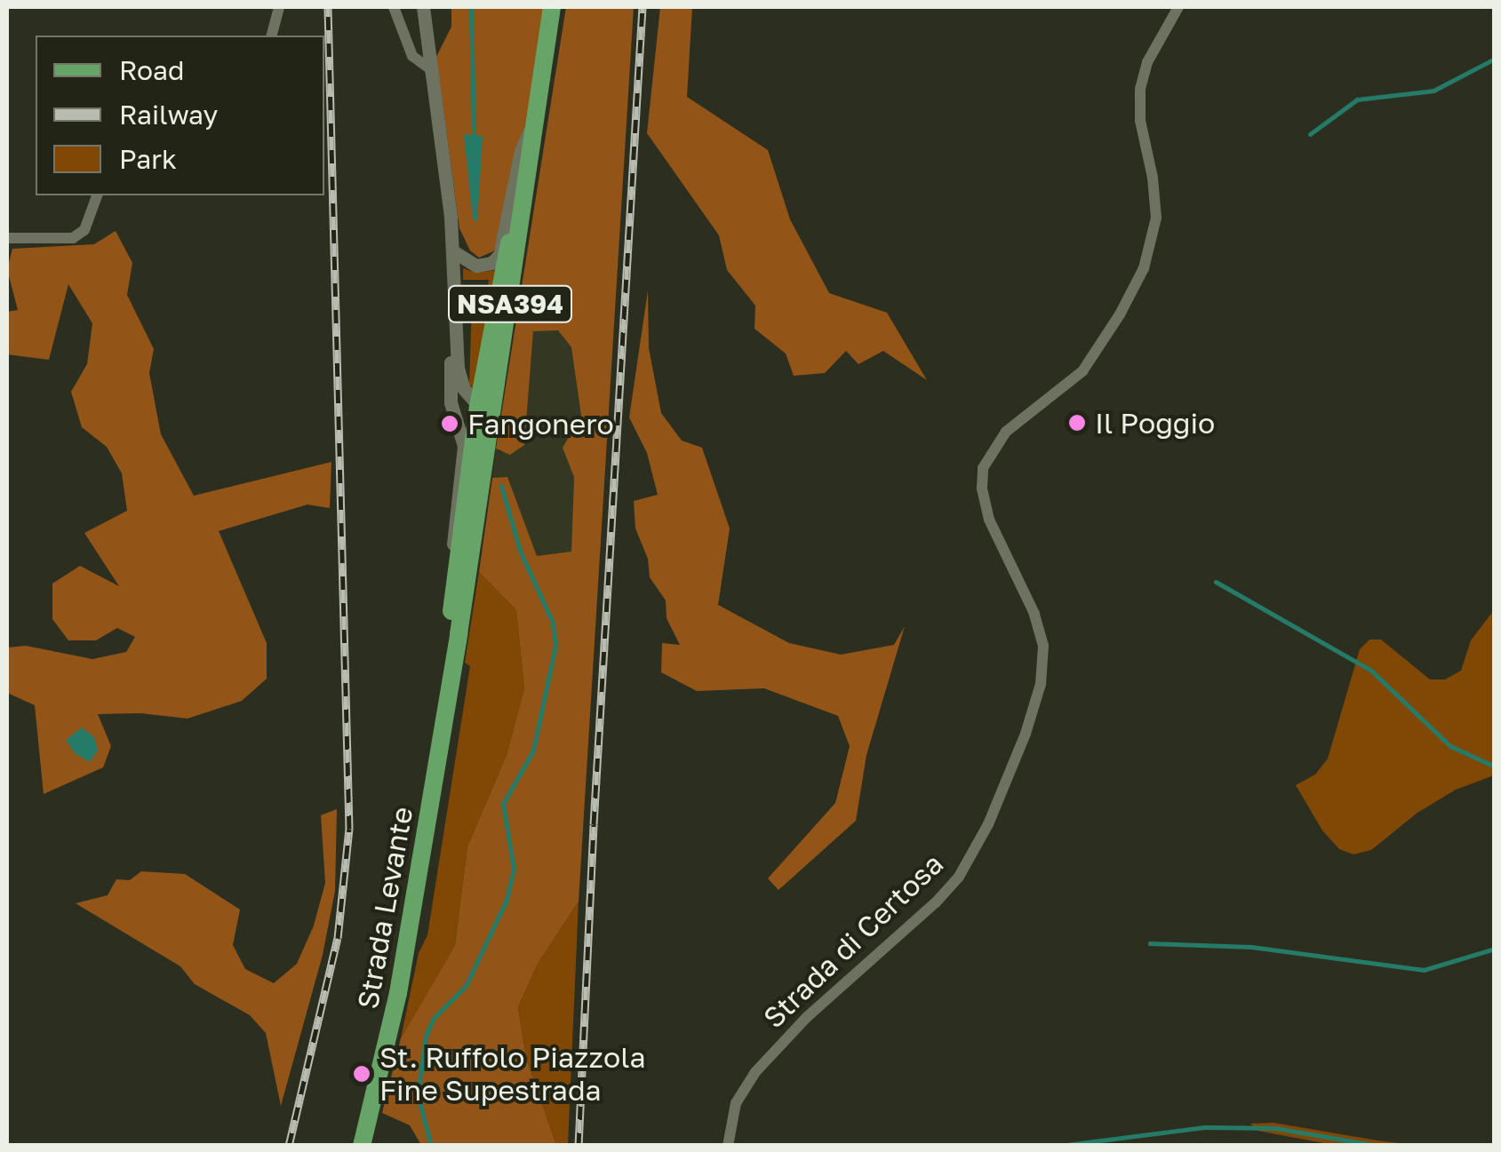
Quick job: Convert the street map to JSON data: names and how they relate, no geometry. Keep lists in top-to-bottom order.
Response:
{
  "streets": {
    "main road": ["NSA394", "Strada Levante"],
    "street": ["Strada di Certosa"]
  },
  "crossings": [
    ["NSA394", "Strada Levante"]
  ],
  "places": ["Il Poggio", "Fangonero", "St. Ruffolo Piazzola Fine Supestrada"],
  "legend": ["Road", "Railway", "Park"]
}
